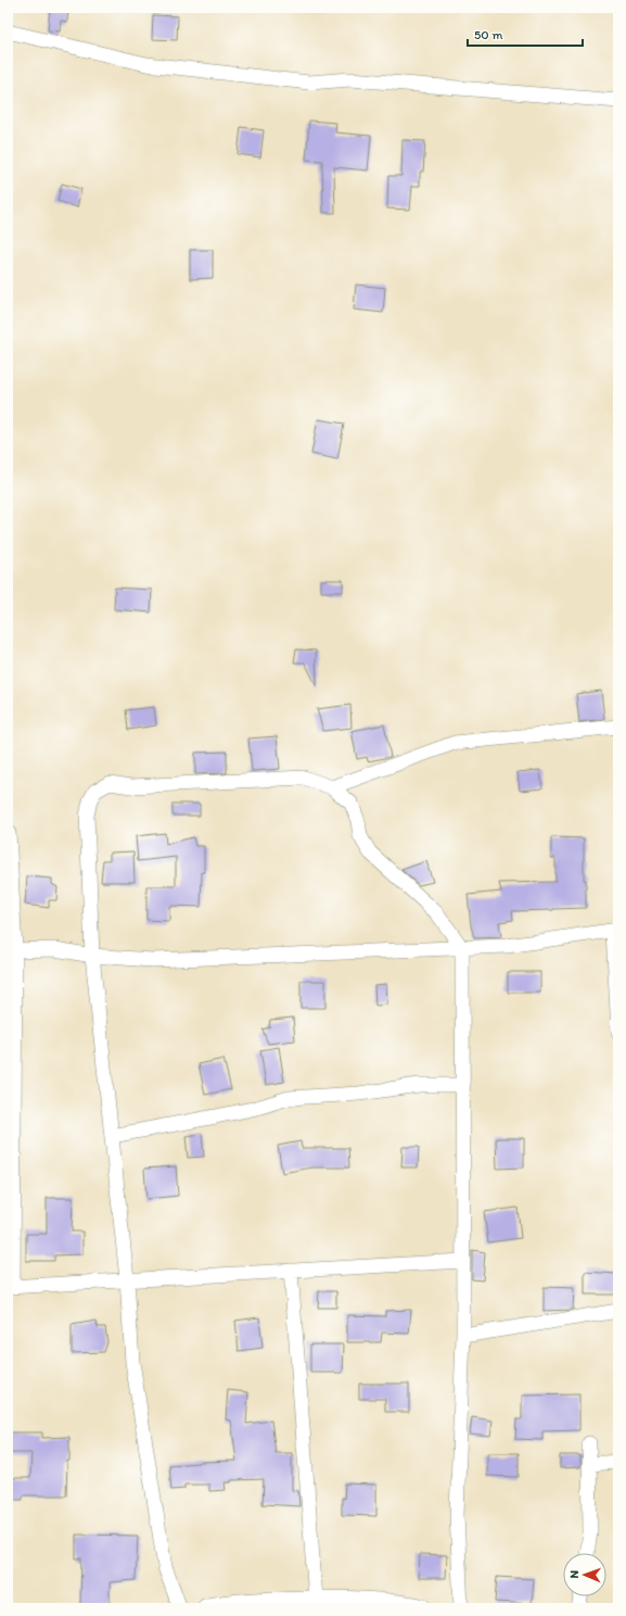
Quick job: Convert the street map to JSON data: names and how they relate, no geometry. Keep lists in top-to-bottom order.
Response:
{
  "scale_bar": "50 m",
  "north": "left"
}
